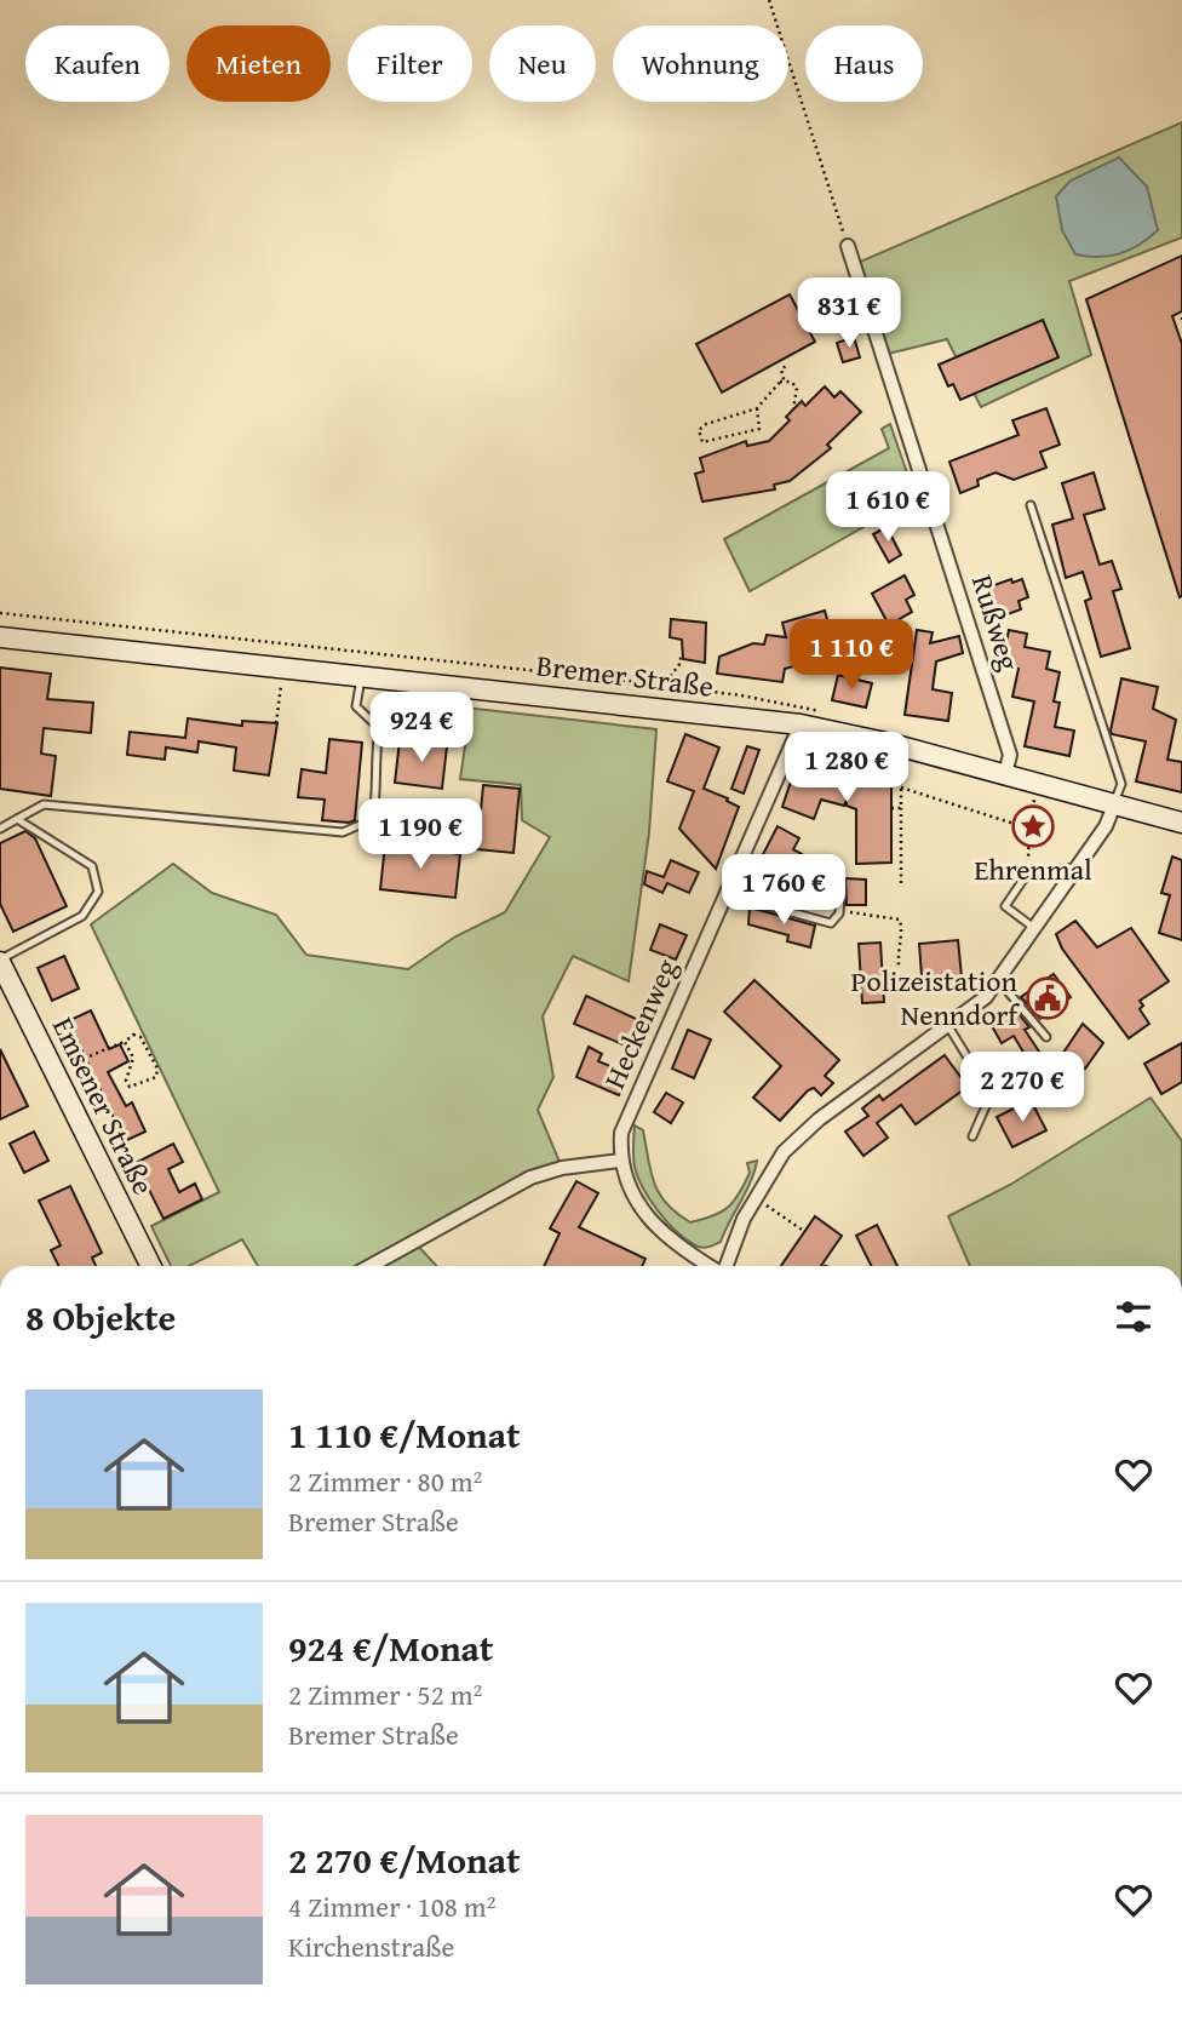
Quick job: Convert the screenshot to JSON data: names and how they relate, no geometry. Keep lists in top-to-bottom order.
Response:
{
  "streets": {
    "main road": ["Bremer Straße", "Emsener Straße"],
    "street": ["Rußweg", "Heckenweg"]
  },
  "crossings": [
    ["Rußweg", "Bremer Straße"],
    ["Bremer Straße", "Heckenweg"]
  ],
  "places": {
    "place": ["Ehrenmal"],
    "public building": ["Polizeistation Nenndorf"]
  },
  "page": {
    "chip": [
      "Kaufen",
      "Mieten",
      "Filter",
      "Neu",
      "Wohnung",
      "Haus"
    ],
    "price": [
      "831 €",
      "1 610 €",
      "1 110 €",
      "924 €",
      "1 280 €",
      "1 190 €",
      "1 760 €",
      "2 270 €"
    ],
    "heading": "8 Objekte",
    "list": [
      {
        "name": "1 110 €/Monat",
        "note": "2 Zimmer · 80 m² · Bremer Straße"
      },
      {
        "name": "924 €/Monat",
        "note": "2 Zimmer · 52 m² · Bremer Straße"
      },
      {
        "name": "2 270 €/Monat",
        "note": "4 Zimmer · 108 m² · Kirchenstraße"
      }
    ]
  }
}
